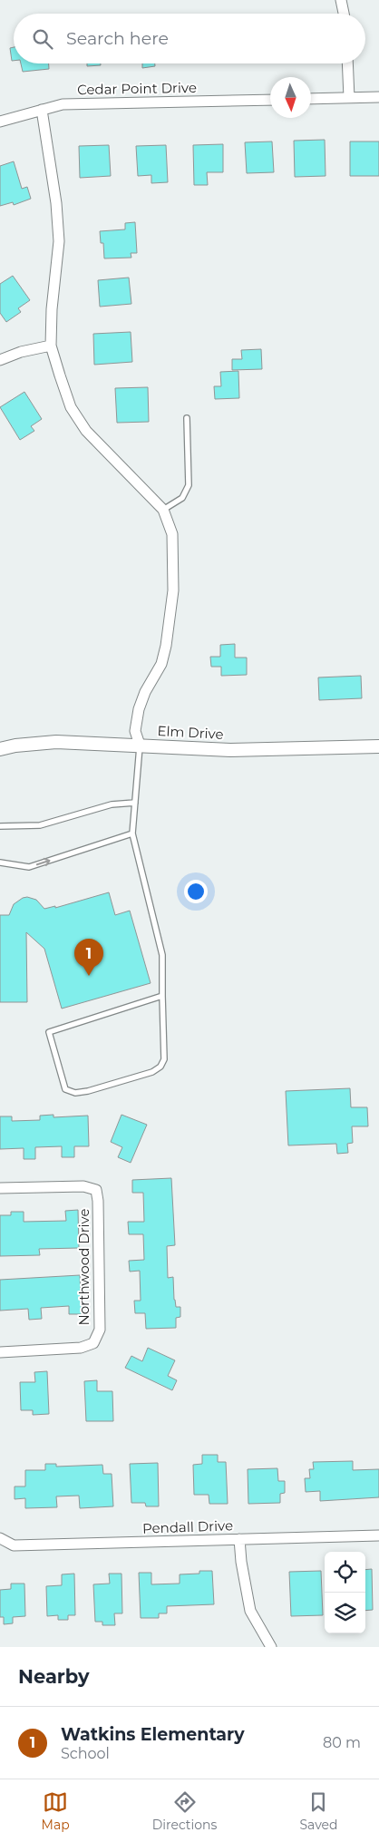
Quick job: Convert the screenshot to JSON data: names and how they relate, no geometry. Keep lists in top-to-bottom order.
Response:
{
  "streets": {
    "street": [
      "Cedar Point Drive",
      "Elm Drive",
      "Northwood Drive",
      "Pendall Drive"
    ]
  },
  "north": "bottom",
  "page": {
    "search": "Search here",
    "pins": "1",
    "heading": "Nearby",
    "list": [
      {
        "mark": "1",
        "name": "Watkins Elementary",
        "note": "School",
        "value": "80 m"
      }
    ],
    "nav": ["Map", "Directions", "Saved"]
  }
}
